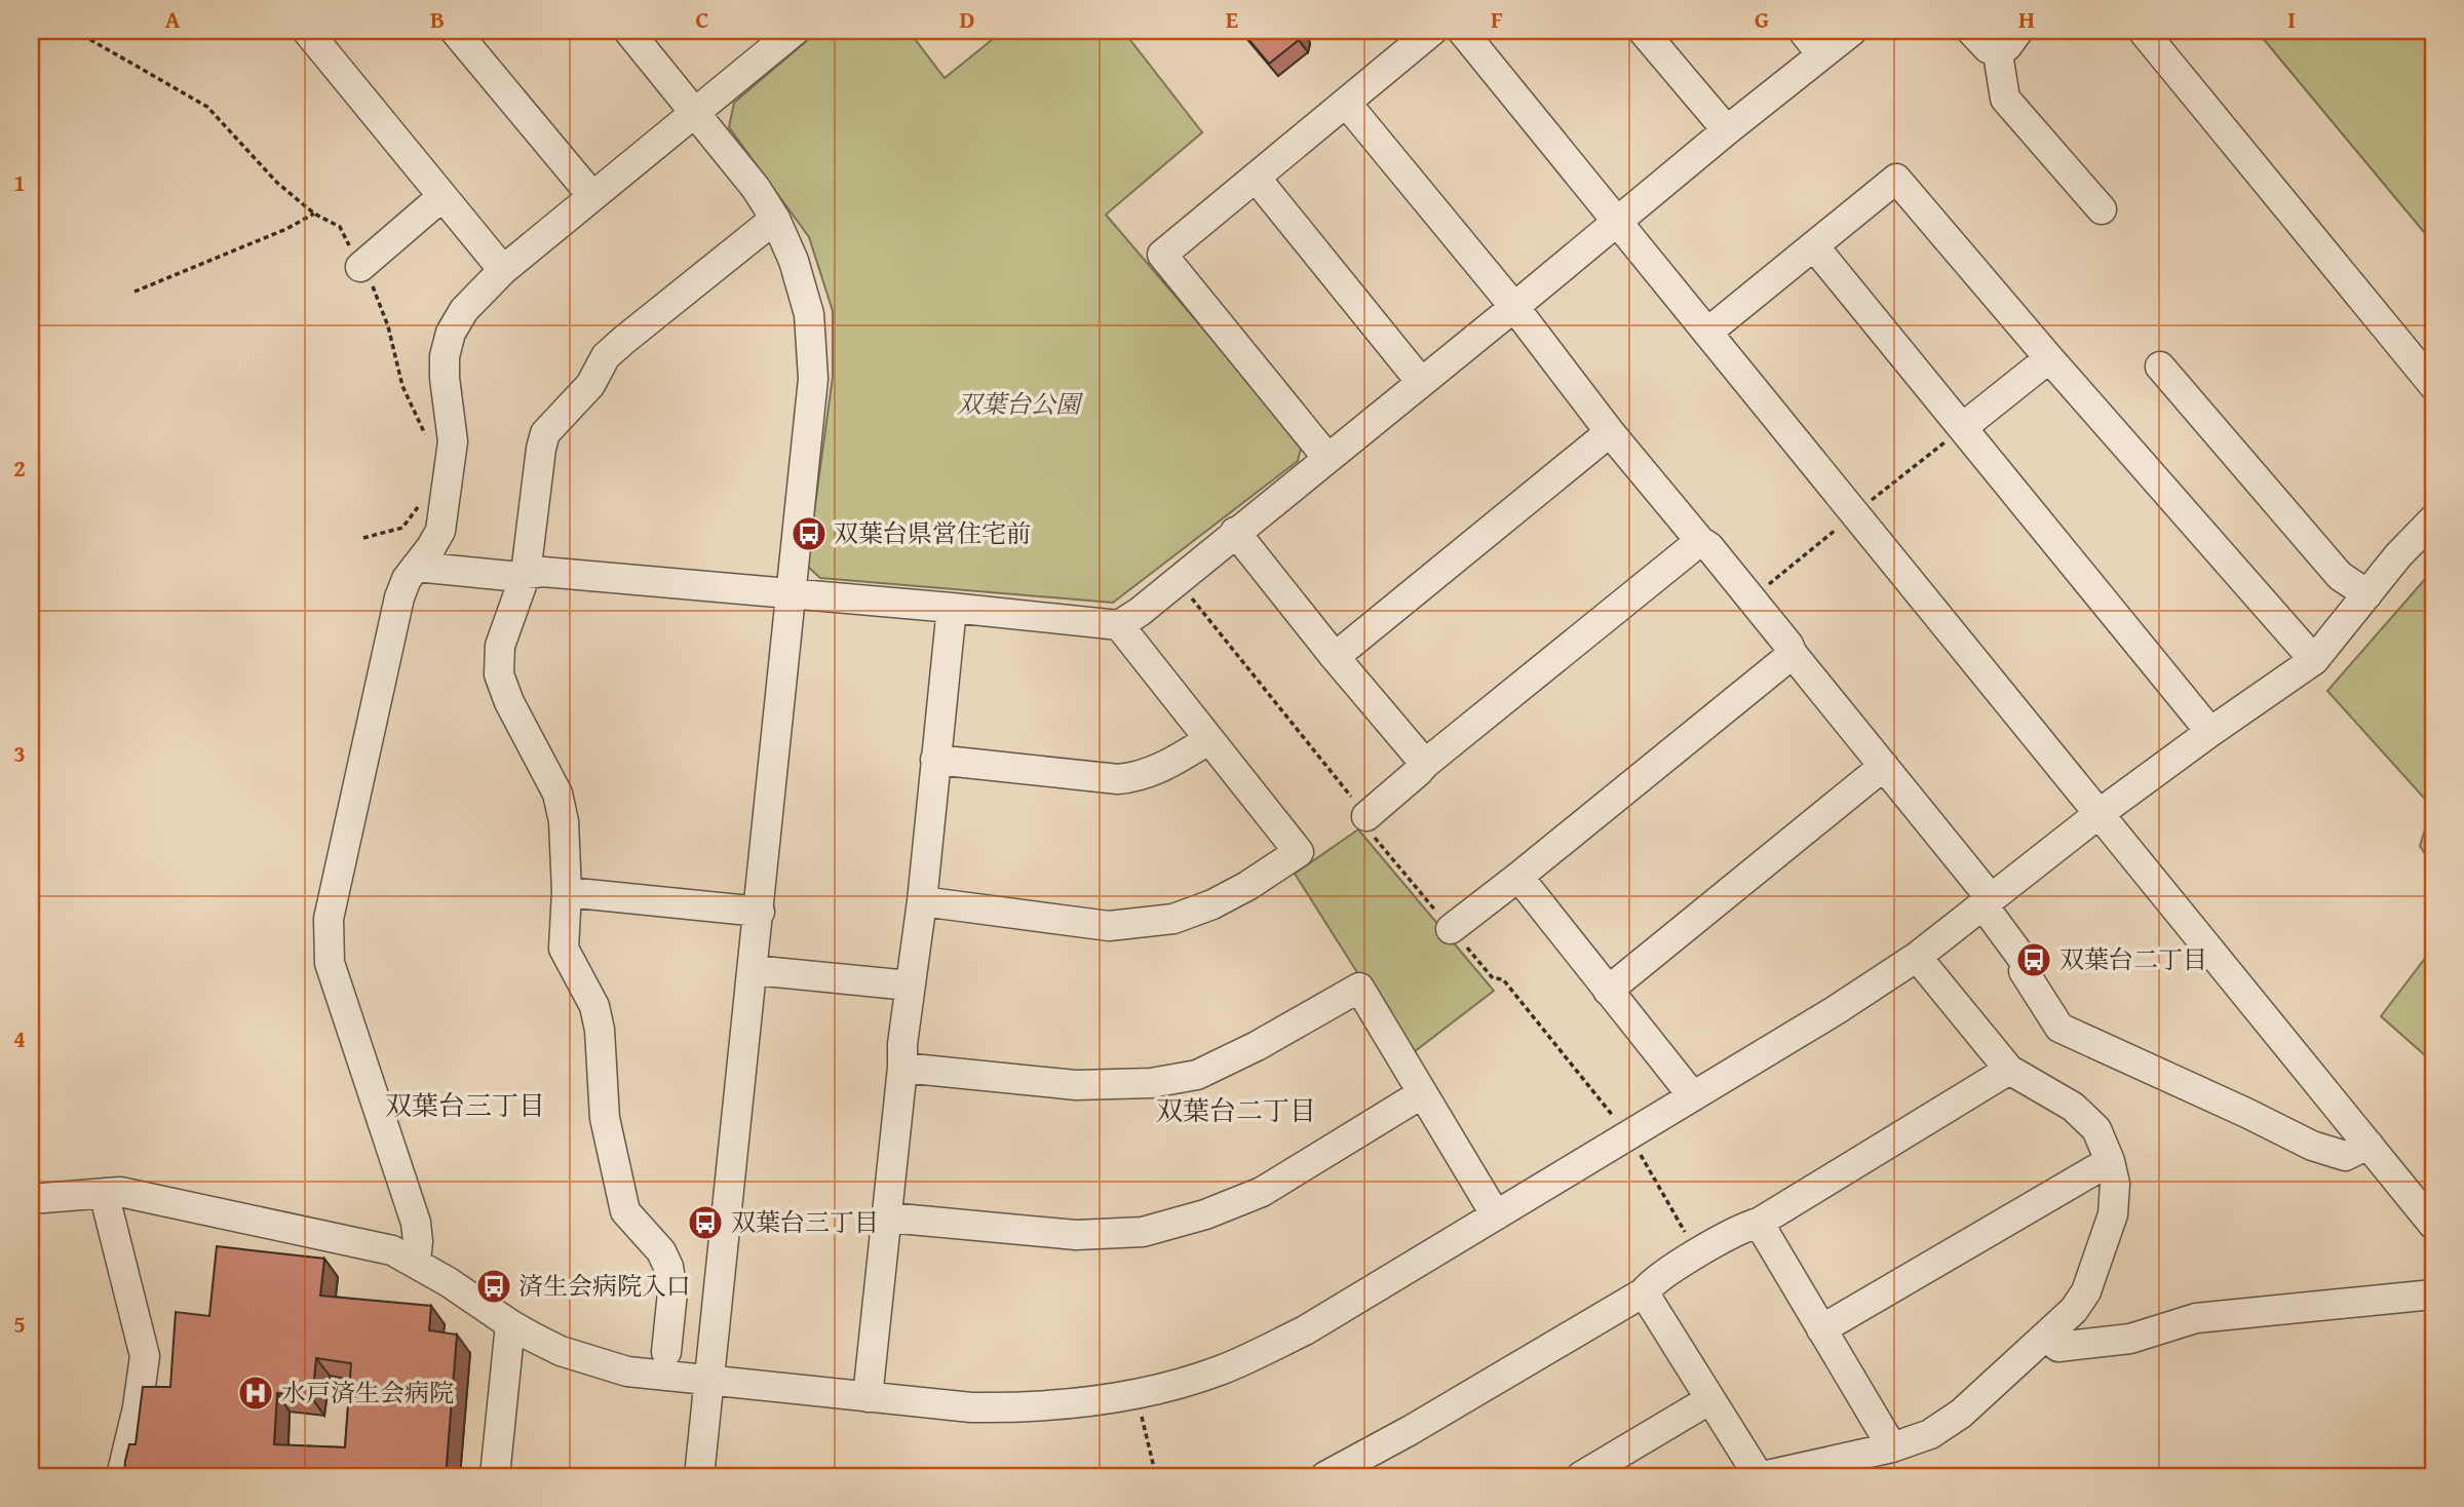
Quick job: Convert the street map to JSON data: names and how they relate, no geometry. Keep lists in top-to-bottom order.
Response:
{
  "districts": ["双葉台三丁目", "双葉台二丁目"],
  "parks": ["双葉台公園"],
  "places": {
    "bus stop": [
      "双葉台県営住宅前",
      "双葉台二丁目",
      "双葉台三丁目",
      "済生会病院入口"
    ],
    "hospital": ["水戸済生会病院"]
  },
  "grid": {
    "columns": [
      "A",
      "B",
      "C",
      "D",
      "E",
      "F",
      "G",
      "H",
      "I"
    ],
    "rows": [
      "1",
      "2",
      "3",
      "4",
      "5"
    ]
  }
}
